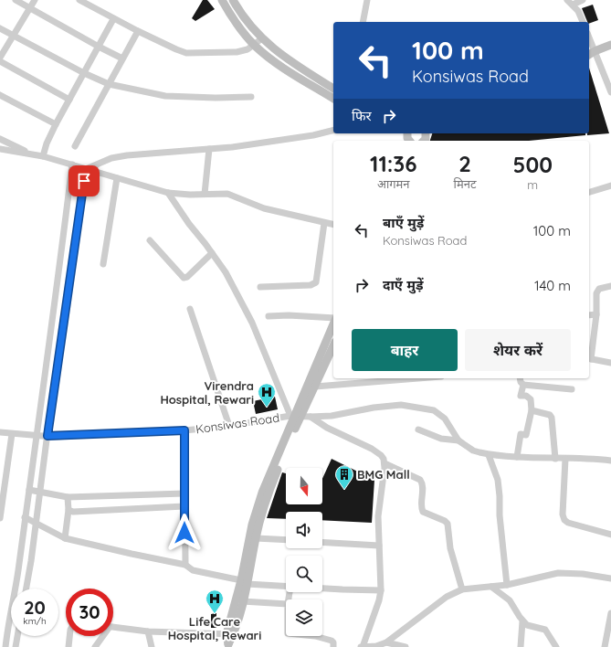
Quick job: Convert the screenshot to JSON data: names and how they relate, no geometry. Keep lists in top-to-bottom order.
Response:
{
  "streets": {
    "street": ["Konsiwas Road"]
  },
  "places": {
    "hospital": ["Virendra Hospital, Rewari", "Life Care Hospital, Rewari"],
    "building": ["BMG Mall"]
  },
  "north": "bottom",
  "page": {
    "turn": ["100 m", "Konsiwas Road"],
    "then": "फिर",
    "eta": [
      "11:36",
      "आगमन",
      "2",
      "मिनट",
      "500",
      "m"
    ],
    "list": [
      {
        "name": "बाएँ मुड़ें",
        "note": "Konsiwas Road",
        "value": "100 m"
      },
      {
        "name": "दाएँ मुड़ें",
        "value": "140 m"
      }
    ],
    "buttons": ["बाहर", "शेयर करें"],
    "speed": "20 km/h",
    "limit": "30"
  }
}
